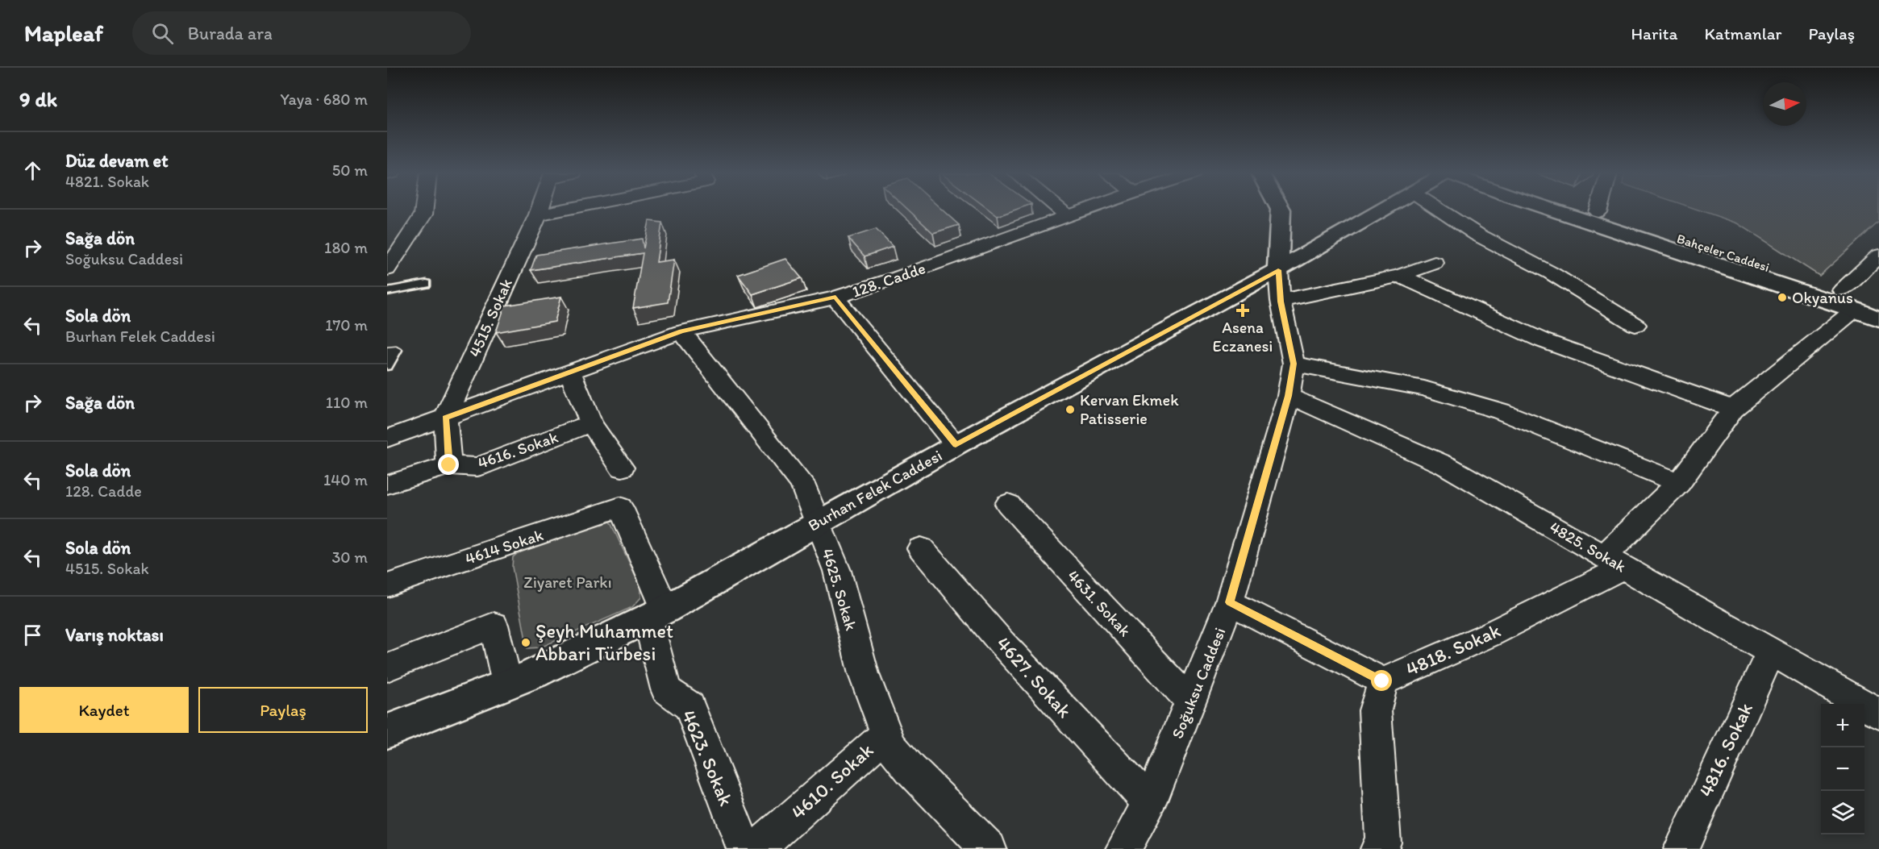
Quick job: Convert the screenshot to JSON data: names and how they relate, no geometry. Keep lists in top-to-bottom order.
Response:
{
  "streets": {
    "street": [
      "Bahçeler Caddesi",
      "128. Cadde",
      "4515. Sokak",
      "4616. Sokak",
      "Burhan Felek Caddesi",
      "4614 Sokak",
      "4825. Sokak",
      "4625. Sokak",
      "4631. Sokak",
      "4818. Sokak",
      "4627. Sokak",
      "Soğuksu Caddesi",
      "4816. Sokak",
      "4623. Sokak",
      "4610. Sokak"
    ]
  },
  "crossings": [
    ["Bahçeler Caddesi", "4818. Sokak"],
    ["128. Cadde", "4515. Sokak"],
    ["128. Cadde", "4625. Sokak"],
    ["4515. Sokak", "4616. Sokak"],
    ["Burhan Felek Caddesi", "4625. Sokak"],
    ["Burhan Felek Caddesi", "Soğuksu Caddesi"],
    ["Burhan Felek Caddesi", "4623. Sokak"],
    ["4614 Sokak", "4623. Sokak"],
    ["4825. Sokak", "4818. Sokak"],
    ["4825. Sokak", "Soğuksu Caddesi"],
    ["4825. Sokak", "4816. Sokak"],
    ["4625. Sokak", "4610. Sokak"],
    ["4631. Sokak", "Soğuksu Caddesi"],
    ["4627. Sokak", "Soğuksu Caddesi"]
  ],
  "parks": ["Ziyaret Parkı"],
  "places": {
    "other": ["Okyanus", "Kervan Ekmek Patisserie", "Şeyh Muhammet Abbari Türbesi"],
    "health": ["Asena Eczanesi"]
  },
  "north": "right",
  "page": {
    "header": "Mapleaf",
    "search": "Burada ara",
    "nav": ["Harita", "Katmanlar", "Paylaş"],
    "heading": ["9 dk", "Yaya · 680 m"],
    "list": [
      ["Düz devam et", "4821. Sokak", "50 m"],
      ["Sağa dön", "Soğuksu Caddesi", "180 m"],
      ["Sola dön", "Burhan Felek Caddesi", "170 m"],
      ["Sağa dön", "110 m"],
      ["Sola dön", "128. Cadde", "140 m"],
      ["Sola dön", "4515. Sokak", "30 m"],
      "Varış noktası"
    ],
    "buttons": ["Kaydet", "Paylaş"],
    "map_buttons": ["+", "−"]
  }
}
